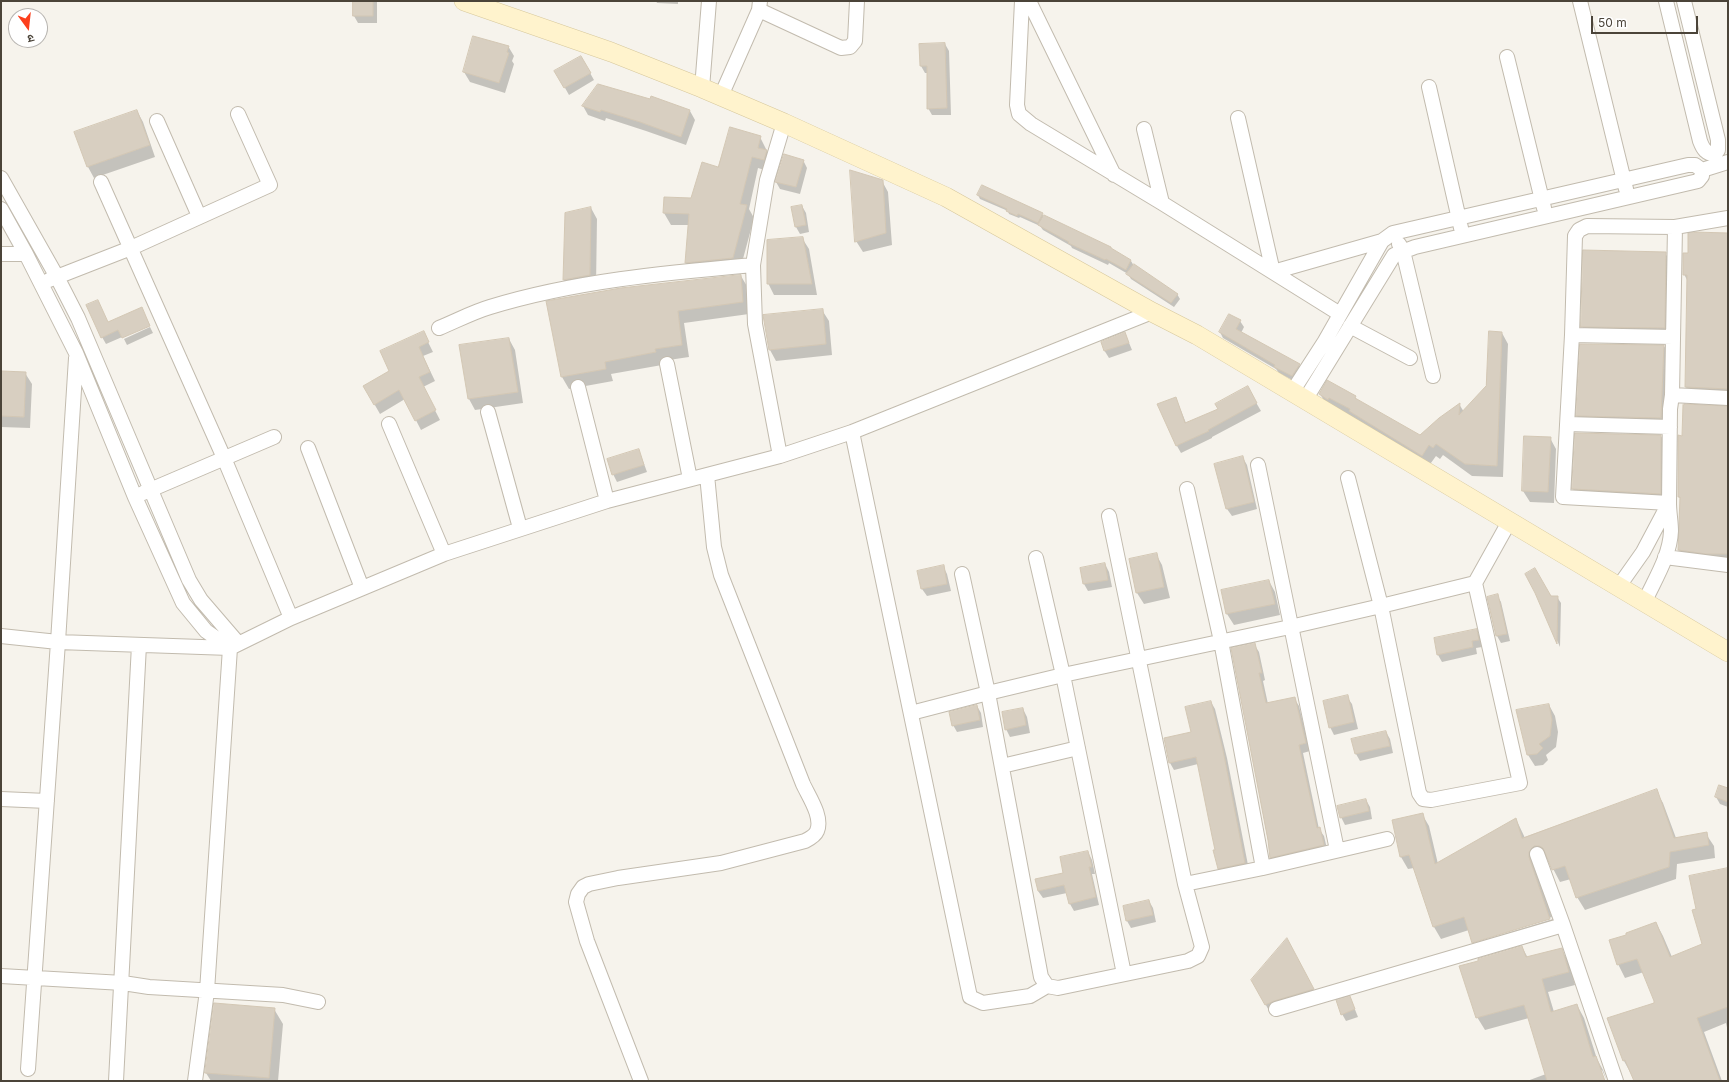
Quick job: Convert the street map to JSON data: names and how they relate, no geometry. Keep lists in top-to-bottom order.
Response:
{
  "scale_bar": "50 m",
  "north": "bottom"
}
